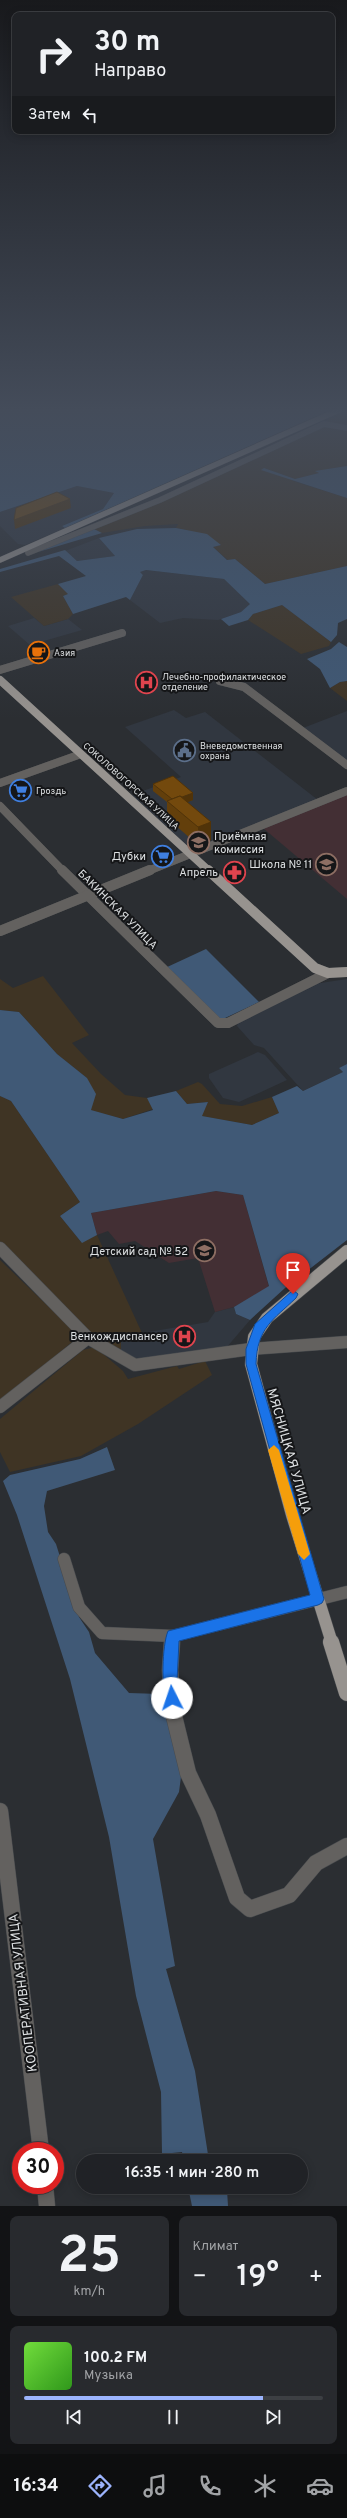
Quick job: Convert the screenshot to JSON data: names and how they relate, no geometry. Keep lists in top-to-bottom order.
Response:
{
  "streets": {
    "main road": ["СОКОЛОВОГОРСКАЯ УЛИЦА", "МЯСНИЦКАЯ УЛИЦА"],
    "street": ["БАКИНСКАЯ УЛИЦА", "КООПЕРАТИВНАЯ УЛИЦА"]
  },
  "crossings": [
    ["СОКОЛОВОГОРСКАЯ УЛИЦА", "БАКИНСКАЯ УЛИЦА"]
  ],
  "places": {
    "cafe": ["Азия"],
    "hospital": ["Лечебно-профилактическое отделение", "Венкождиспансер"],
    "public building": ["Вневедомственная охрана"],
    "supermarket": ["Гроздь", "Дубки"],
    "school or university": ["Приёмная комиссия", "Школа № 11", "Детский сад № 52"],
    "pharmacy": ["Апрель"]
  },
  "page": {
    "turn": ["30 m", "Направо"],
    "then": "Затем",
    "limit": "30",
    "trip": "16:35 · 1 мин · 280 m",
    "tile": [
      ["25", "km/h"],
      "Климат"
    ],
    "heat": ["−", "19°", "+"],
    "song": ["100.2 FM", "Музыка"],
    "tabs": "16:34"
  }
}
